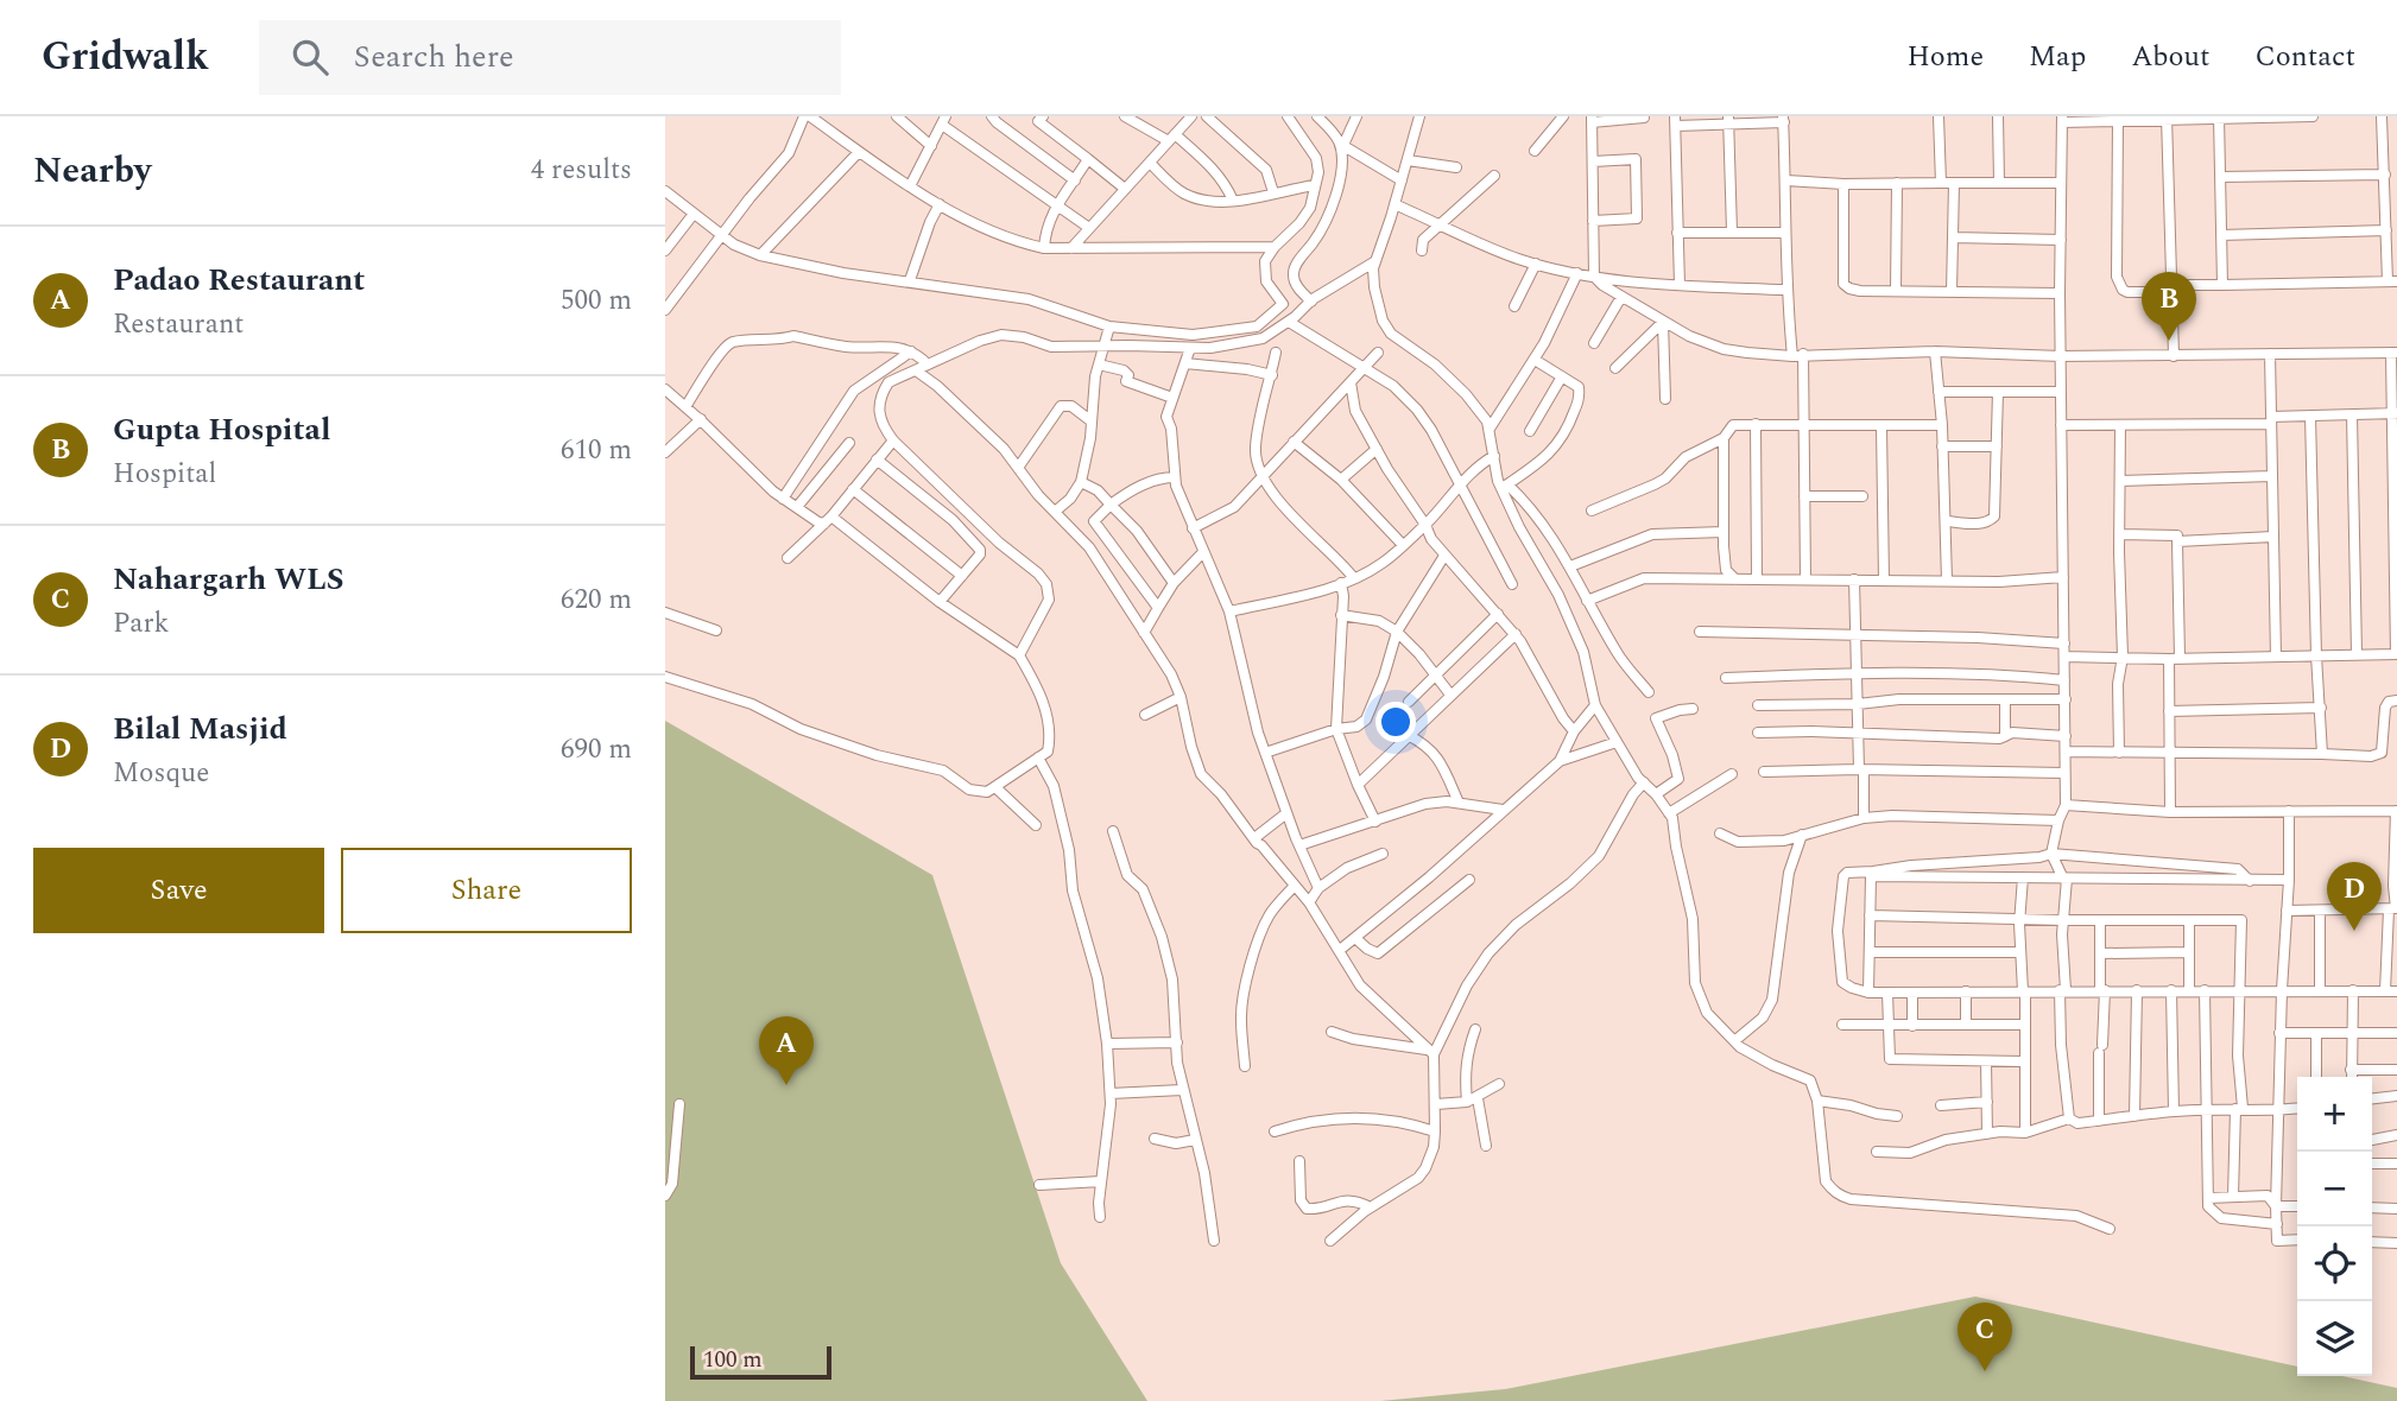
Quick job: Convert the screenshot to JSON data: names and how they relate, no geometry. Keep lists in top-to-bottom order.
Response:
{
  "scale_bar": "100 m",
  "page": {
    "header": "Gridwalk",
    "search": "Search here",
    "nav": [
      "Home",
      "Map",
      "About",
      "Contact"
    ],
    "heading": ["Nearby", "4 results"],
    "list": [
      {
        "mark": "A",
        "name": "Padao Restaurant",
        "note": "Restaurant",
        "value": "500 m"
      },
      {
        "mark": "B",
        "name": "Gupta Hospital",
        "note": "Hospital",
        "value": "610 m"
      },
      {
        "mark": "C",
        "name": "Nahargarh WLS",
        "note": "Park",
        "value": "620 m"
      },
      {
        "mark": "D",
        "name": "Bilal Masjid",
        "note": "Mosque",
        "value": "690 m"
      }
    ],
    "pins": [
      "B",
      "D",
      "A",
      "C"
    ],
    "buttons": ["Save", "Share"],
    "map_buttons": ["+", "−"],
    "scale": "100 m"
  }
}
